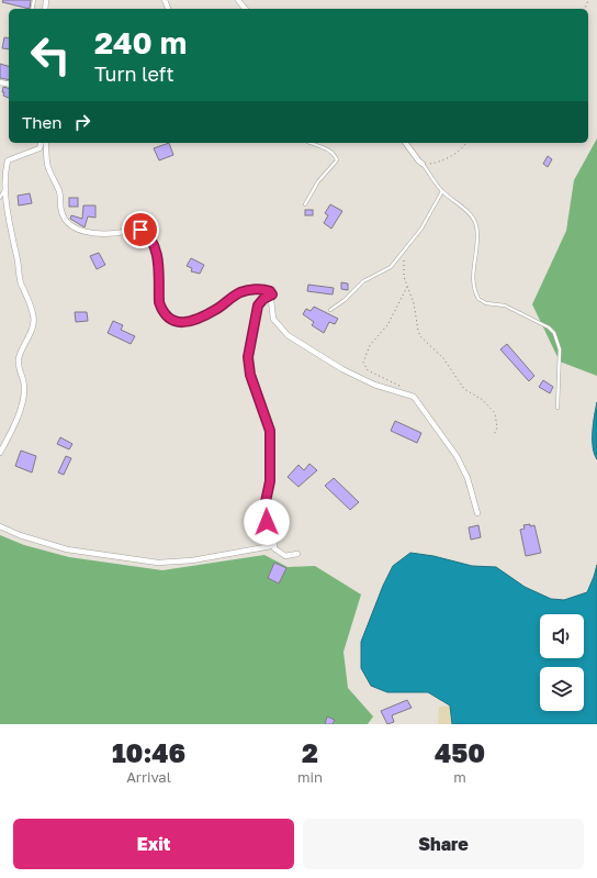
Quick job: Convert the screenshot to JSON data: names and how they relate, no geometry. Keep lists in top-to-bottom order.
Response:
{
  "page": {
    "turn": ["240 m", "Turn left"],
    "then": "Then",
    "eta": [
      "10:46",
      "Arrival",
      "2",
      "min",
      "450",
      "m"
    ],
    "buttons": ["Exit", "Share"]
  }
}
